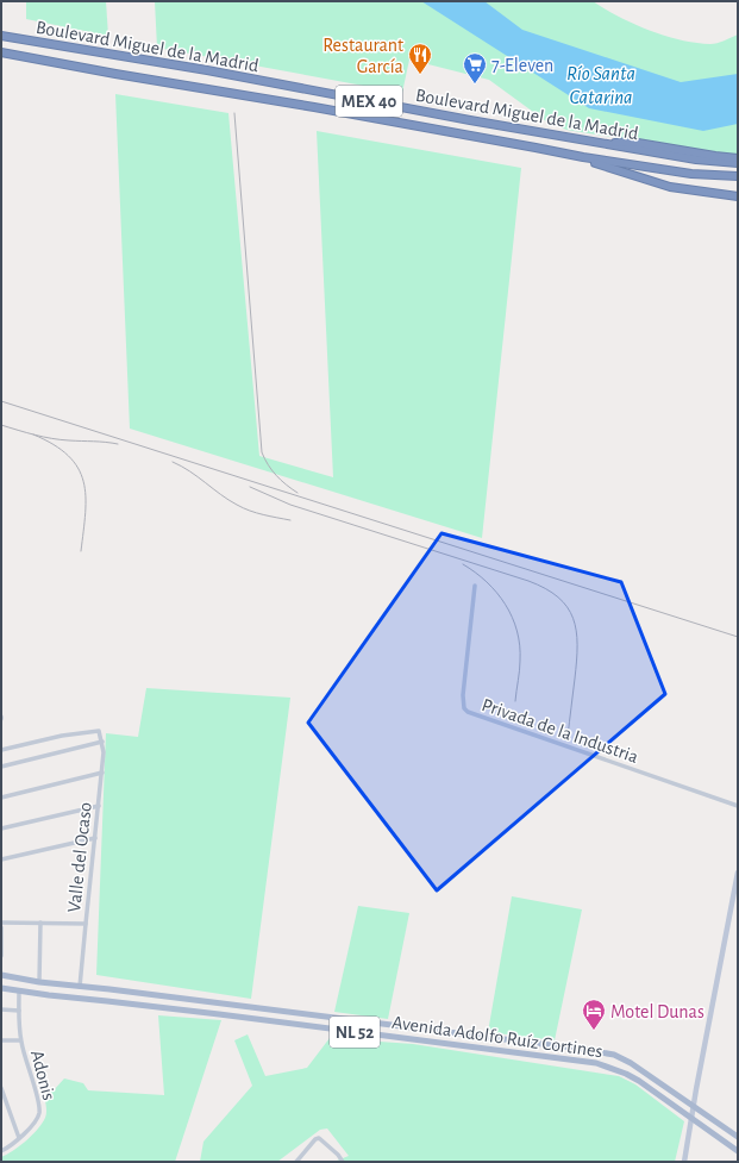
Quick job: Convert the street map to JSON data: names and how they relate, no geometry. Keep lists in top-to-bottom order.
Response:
{
  "streets": {
    "highway": ["Boulevard Miguel de la Madrid", "MEX 40"],
    "main road": ["NL 52", "Avenida Adolfo Ruíz Cortines"],
    "street": ["Privada de la Industria", "Valle del Ocaso", "Adonis"]
  },
  "crossings": [
    ["Valle del Ocaso", "Avenida Adolfo Ruíz Cortines"],
    ["Avenida Adolfo Ruíz Cortines", "Adonis"]
  ],
  "water": ["Río Santa Catarina"],
  "places": {
    "restaurant": ["Restaurant García"],
    "supermarket": ["7-Eleven"],
    "hotel": ["Motel Dunas"]
  }
}
